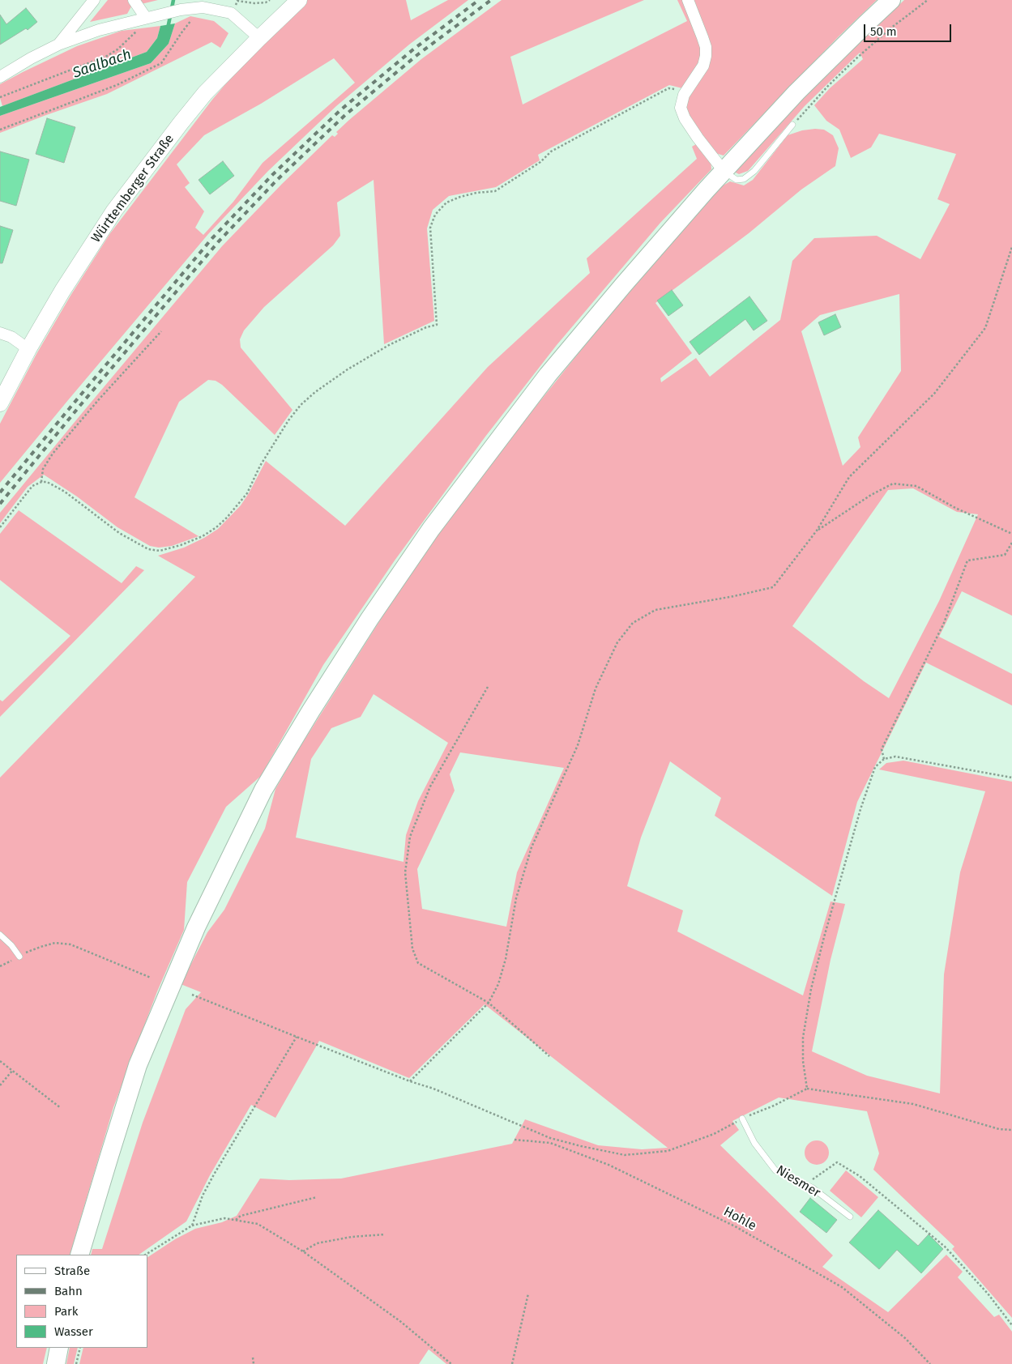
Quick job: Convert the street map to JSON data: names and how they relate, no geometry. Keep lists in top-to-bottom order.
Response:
{
  "streets": {
    "main road": ["Württemberger Straße"],
    "lane": ["Niesmer"],
    "path": ["Hohle"]
  },
  "water": ["Saalbach"],
  "legend": [
    "Straße",
    "Bahn",
    "Park",
    "Wasser"
  ],
  "scale_bar": "50 m"
}
